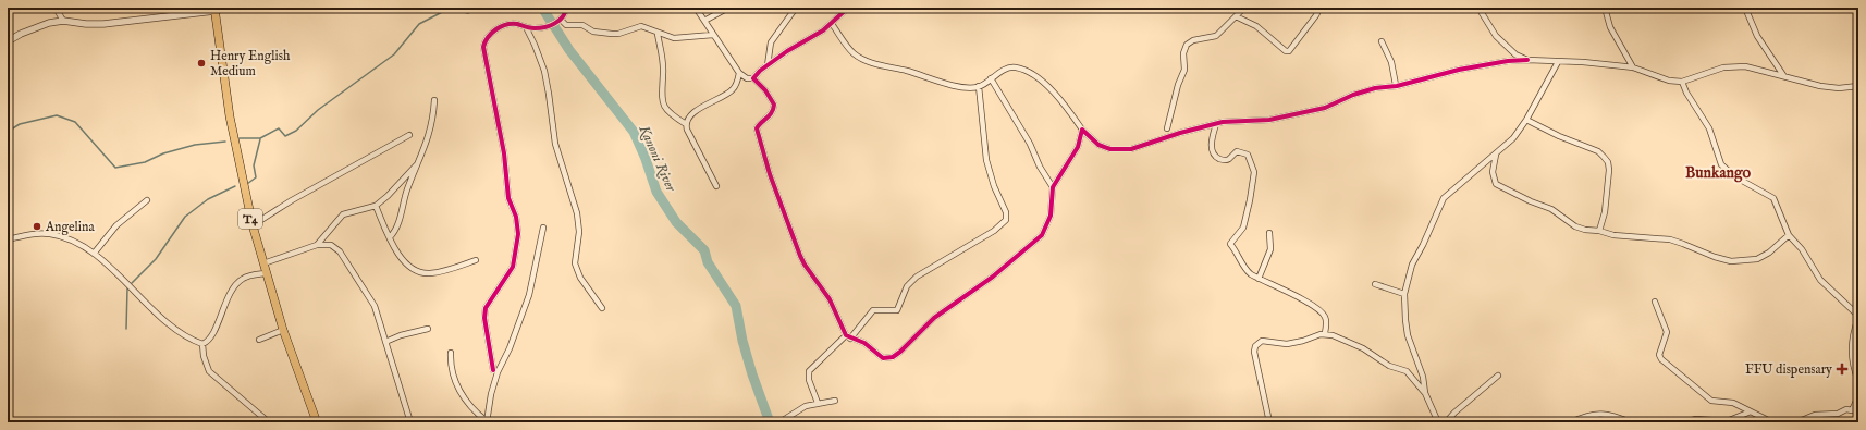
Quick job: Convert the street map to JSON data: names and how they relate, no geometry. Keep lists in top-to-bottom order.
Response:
{
  "streets": {
    "highway": ["T4"]
  },
  "districts": ["Bunkango"],
  "water": ["Kanoni River"],
  "places": {
    "other": ["Henry English Medium", "Angelina"],
    "health": ["FFU dispensary"]
  }
}
